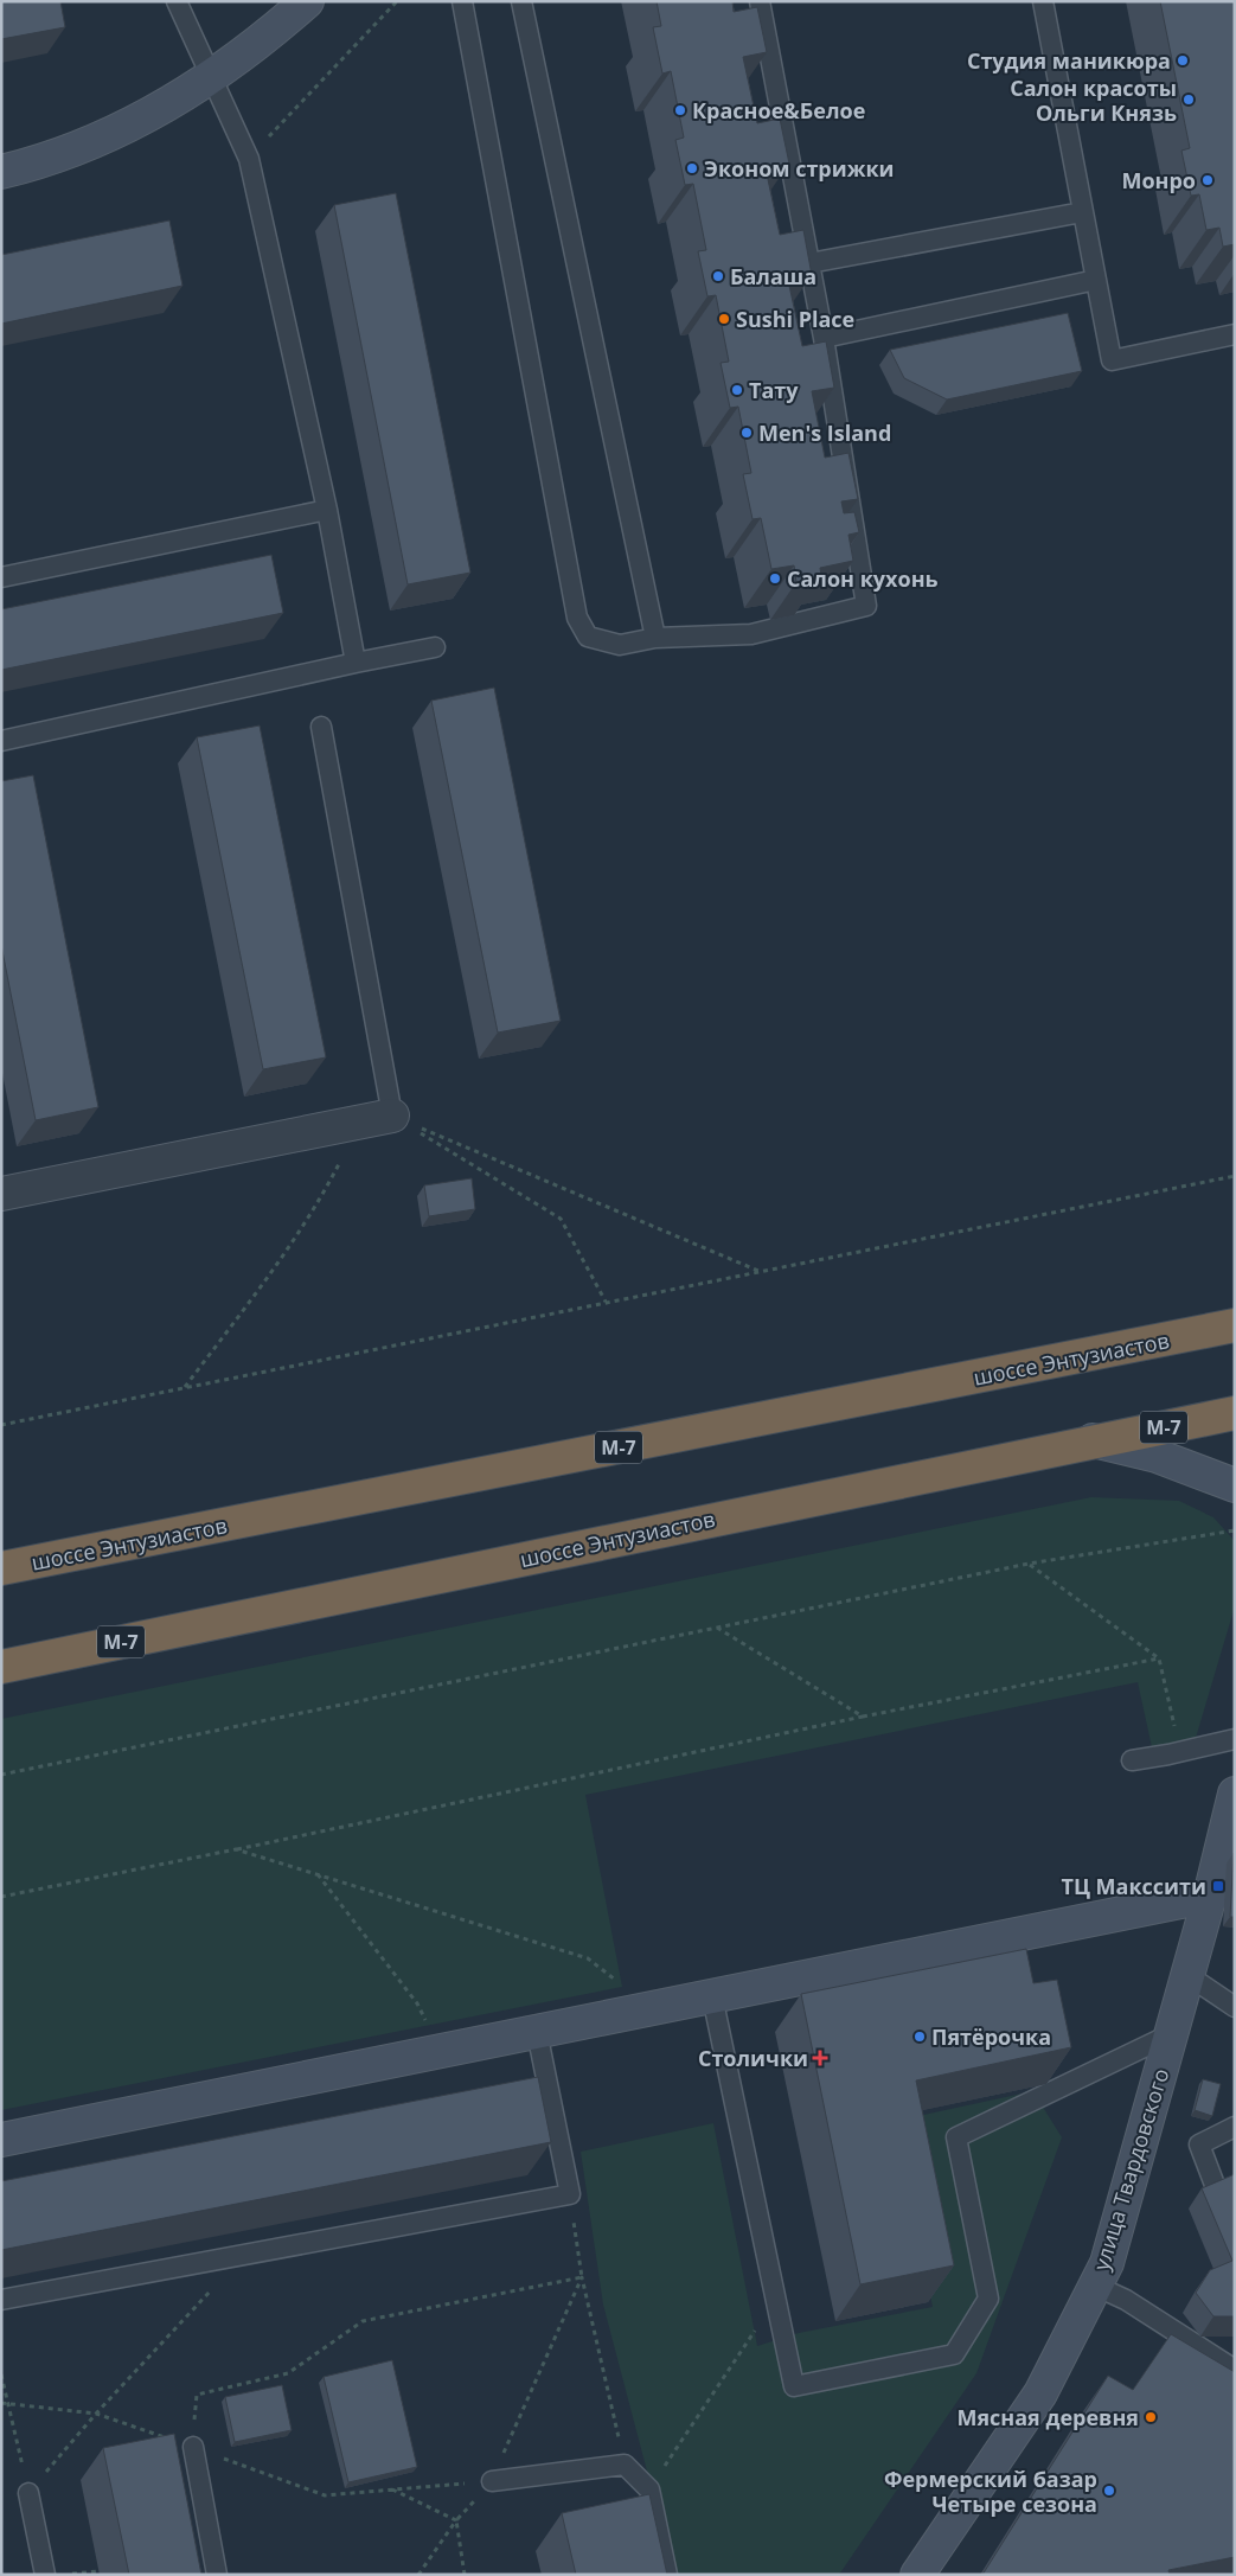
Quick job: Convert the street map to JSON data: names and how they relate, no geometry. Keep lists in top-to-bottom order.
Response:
{
  "streets": {
    "highway": ["шоссе Энтузиастов", "М-7"],
    "street": ["улица Твардовского"]
  },
  "places": {
    "other": [
      "Студия маникюра",
      "Салон красоты Ольги Князь",
      "Красное&Белое",
      "Эконом стрижки",
      "Монро",
      "Балаша",
      "Sushi Place",
      "Тату",
      "Men's Island",
      "Салон кухонь",
      "Пятёрочка",
      "Мясная деревня",
      "Фермерский базар Четыре сезона"
    ],
    "transit": ["ТЦ Макссити"],
    "health": ["Столички"]
  }
}
